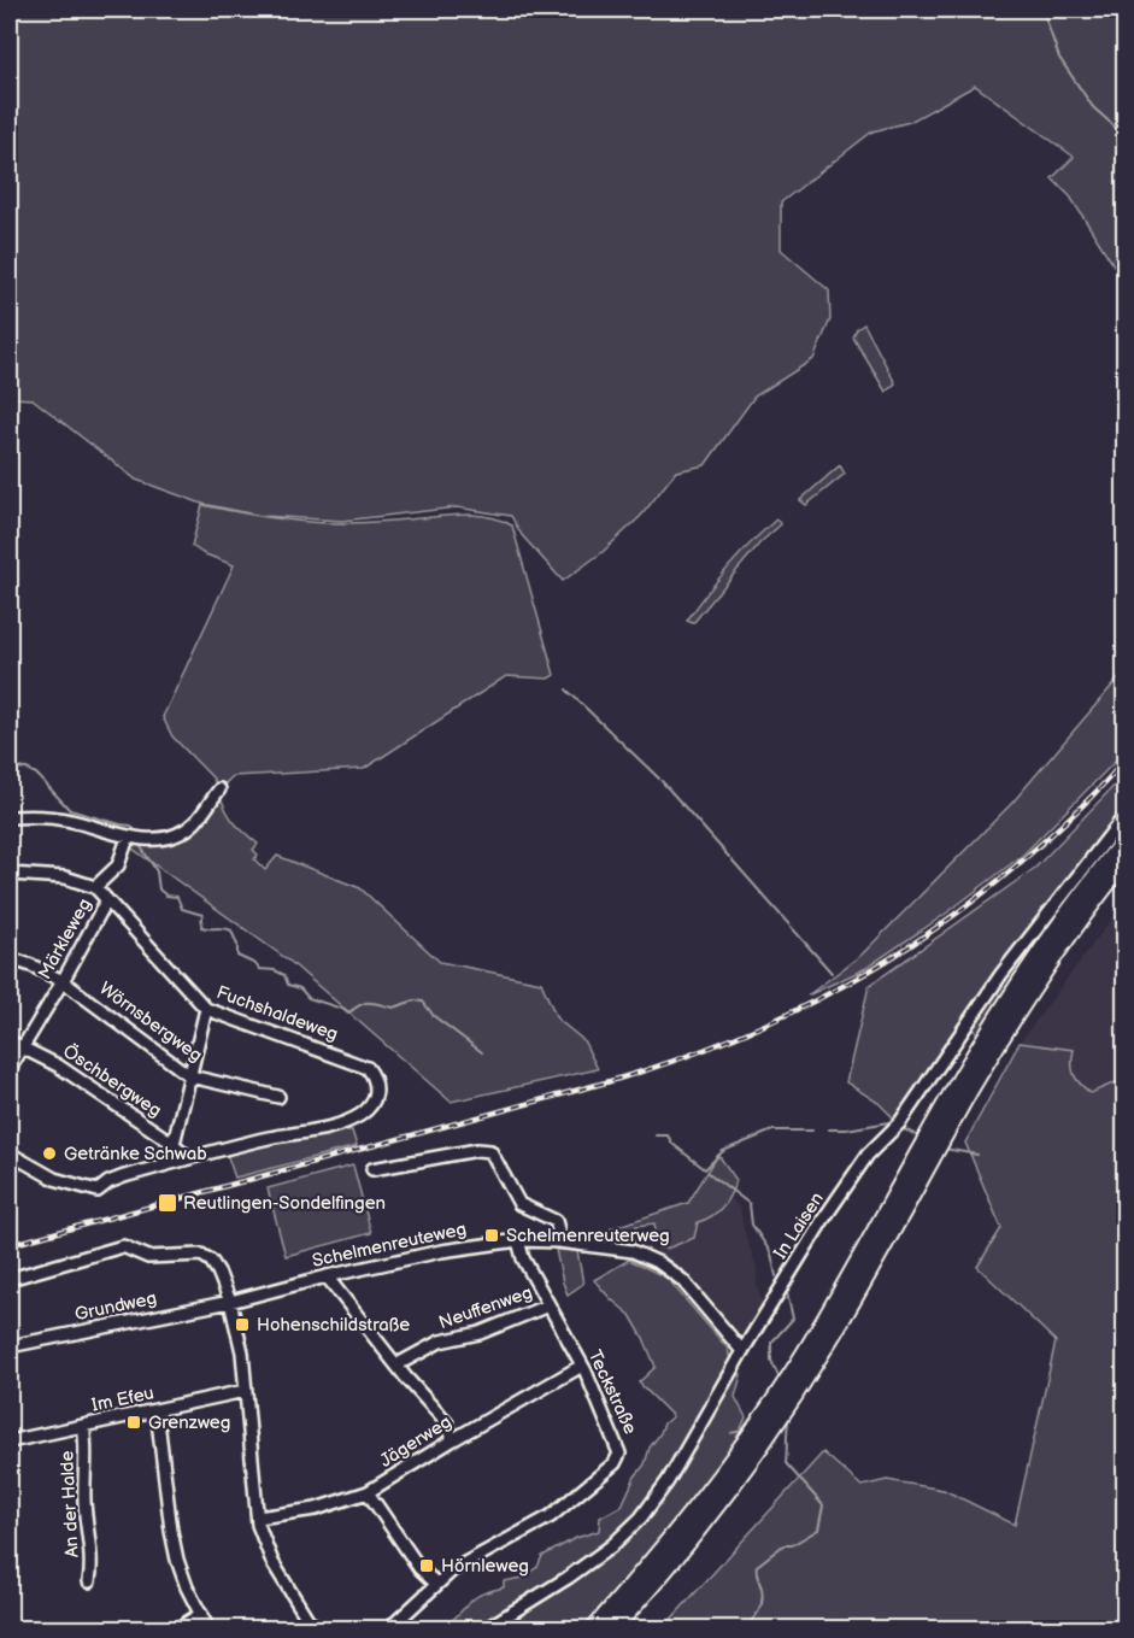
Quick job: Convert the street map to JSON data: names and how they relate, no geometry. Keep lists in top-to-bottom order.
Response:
{
  "streets": {
    "street": [
      "Märkleweg",
      "Fuchshaldeweg",
      "Wörnsbergweg",
      "Öschbergweg",
      "In Laisen",
      "Schelmenreuteweg",
      "Grundweg",
      "Neuffenweg",
      "Teckstraße",
      "Im Efeu",
      "Jägerweg",
      "An der Halde"
    ]
  },
  "crossings": [
    ["Märkleweg", "Fuchshaldeweg"],
    ["Märkleweg", "Wörnsbergweg"],
    ["Märkleweg", "Öschbergweg"],
    ["Fuchshaldeweg", "Öschbergweg"],
    ["In Laisen", "Schelmenreuteweg"],
    ["Schelmenreuteweg", "Grundweg"],
    ["Schelmenreuteweg", "Teckstraße"],
    ["Neuffenweg", "Teckstraße"],
    ["Teckstraße", "Jägerweg"],
    ["Im Efeu", "An der Halde"]
  ],
  "places": {
    "other": ["Getränke Schwab"],
    "transit": [
      "Reutlingen-Sondelfingen",
      "Schelmenreuterweg",
      "Hohenschildstraße",
      "Grenzweg",
      "Hörnleweg"
    ]
  }
}
